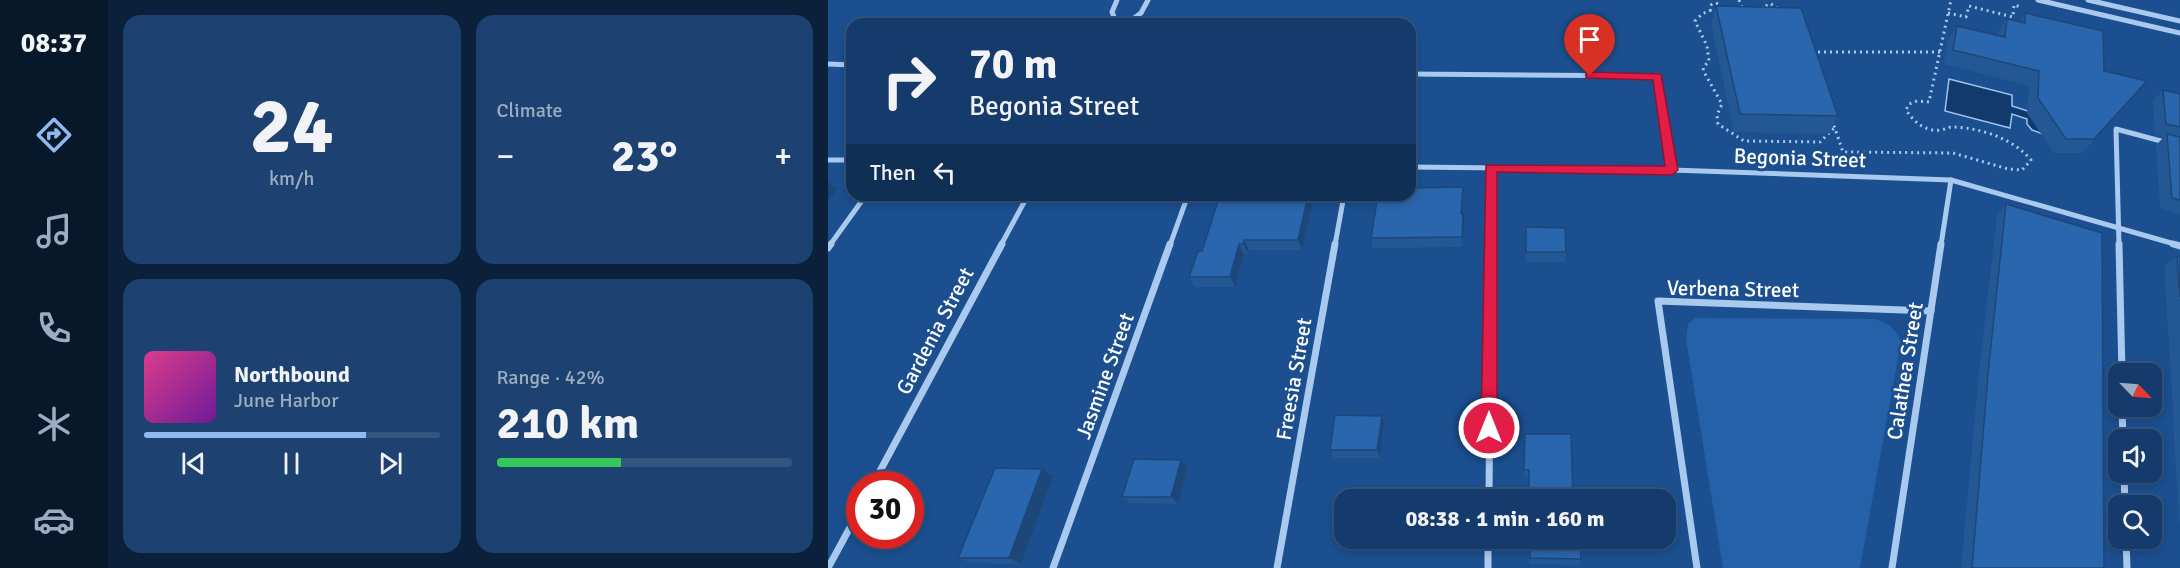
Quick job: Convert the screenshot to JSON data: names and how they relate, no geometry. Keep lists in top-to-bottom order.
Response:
{
  "streets": {
    "street": [
      "Begonia Street",
      "Verbena Street",
      "Gardenia Street",
      "Calathea Street",
      "Jasmine Street",
      "Freesia Street"
    ]
  },
  "crossings": [
    ["Begonia Street", "Calathea Street"],
    ["Verbena Street", "Calathea Street"]
  ],
  "north": "bottom right",
  "page": {
    "tabs": "08:37",
    "tile": [
      ["24", "km/h"],
      "Climate",
      ["Range · 42%", "210 km"]
    ],
    "turn": ["70 m", "Begonia Street"],
    "heat": ["−", "23°", "+"],
    "then": "Then",
    "song": ["Northbound", "June Harbor"],
    "limit": "30",
    "trip": "08:38 · 1 min · 160 m"
  }
}
